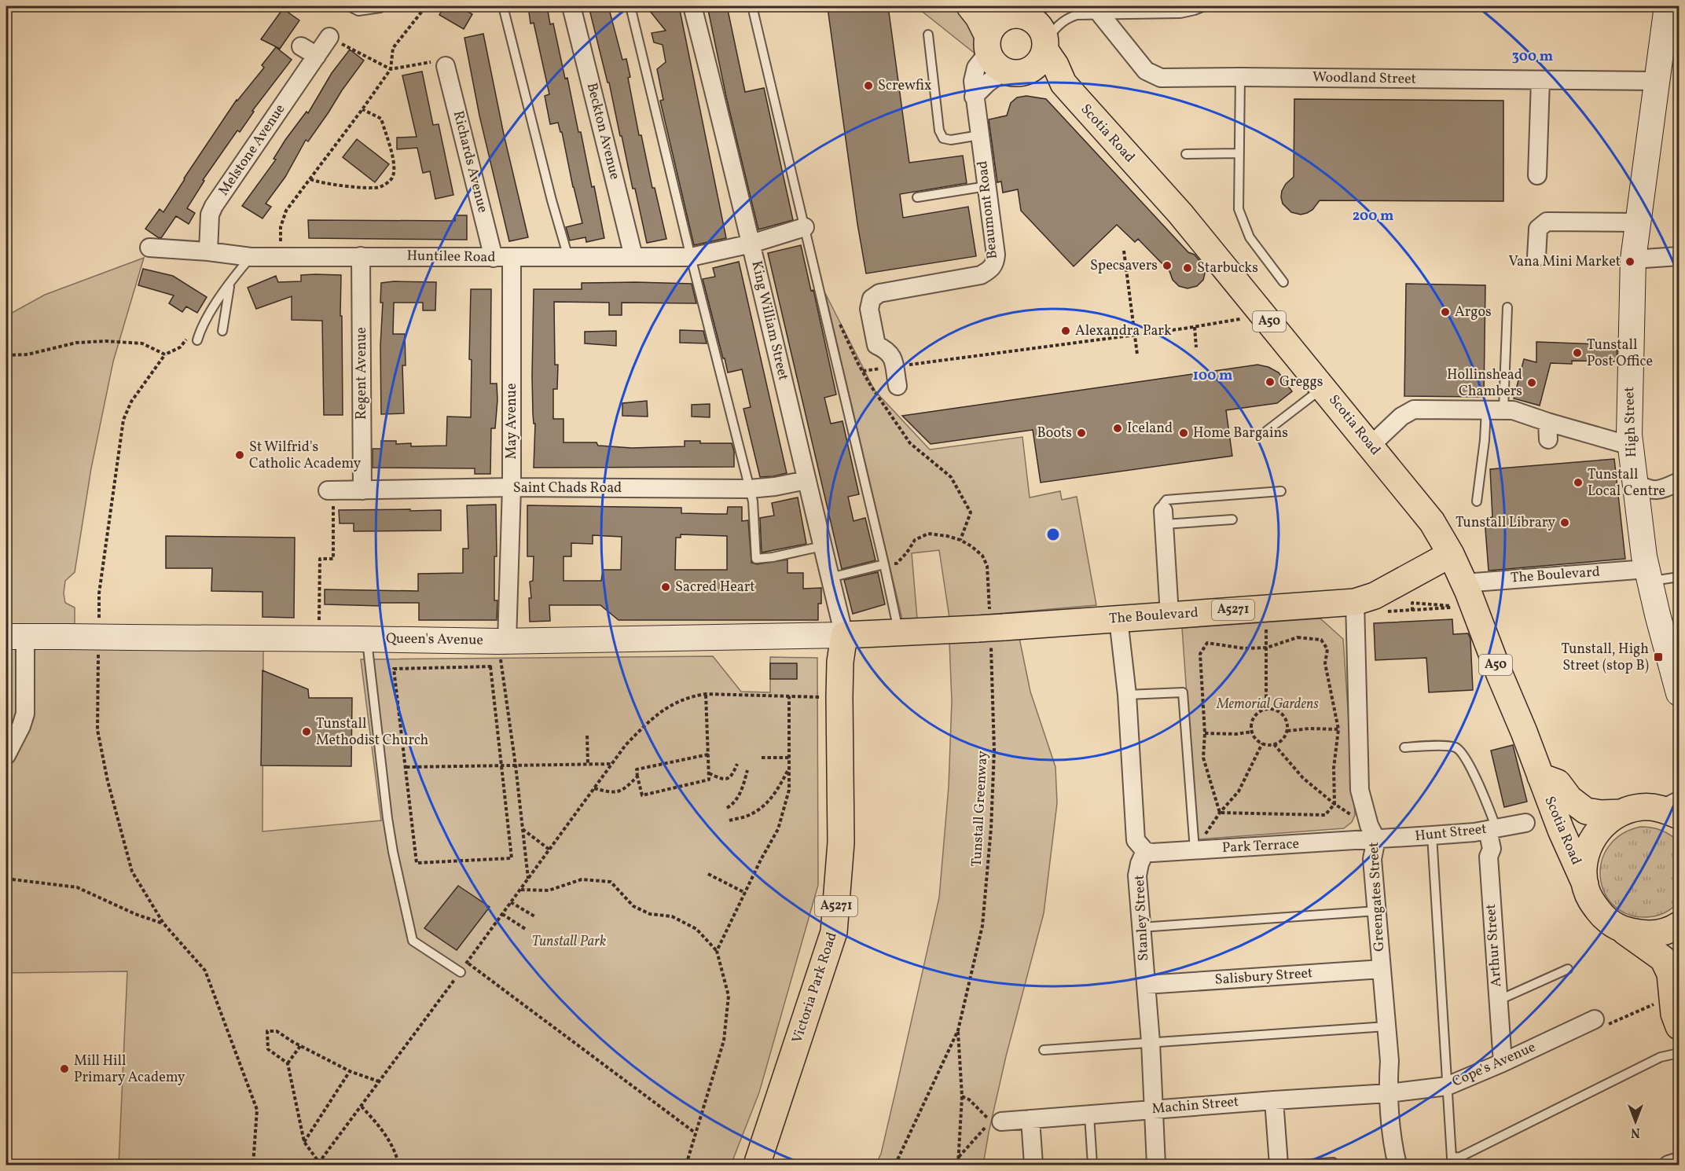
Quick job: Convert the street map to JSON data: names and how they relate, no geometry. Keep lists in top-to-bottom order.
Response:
{
  "streets": {
    "main road": [
      "Scotia Road",
      "A50",
      "The Boulevard",
      "A5271",
      "Victoria Park Road"
    ],
    "street": [
      "Woodland Street",
      "Beckton Avenue",
      "Melstone Avenue",
      "Richards Avenue",
      "Beaumont Road",
      "Huntilee Road",
      "King William Street",
      "Regent Avenue",
      "May Avenue",
      "High Street",
      "Saint Chads Road",
      "Queen's Avenue",
      "Hunt Street",
      "Park Terrace",
      "Greengates Street",
      "Stanley Street",
      "Arthur Street",
      "Salisbury Street",
      "Cope's Avenue",
      "Machin Street"
    ],
    "path": ["Tunstall Greenway"]
  },
  "crossings": [
    ["Woodland Street", "High Street"],
    ["Beckton Avenue", "Huntilee Road"],
    ["Scotia Road", "Beaumont Road"],
    ["Scotia Road", "A50"],
    ["Scotia Road", "The Boulevard"],
    ["Melstone Avenue", "Huntilee Road"],
    ["Richards Avenue", "Huntilee Road"],
    ["Huntilee Road", "King William Street"],
    ["Huntilee Road", "Regent Avenue"],
    ["Huntilee Road", "May Avenue"],
    ["King William Street", "Saint Chads Road"],
    ["King William Street", "The Boulevard"],
    ["King William Street", "Queen's Avenue"],
    ["King William Street", "Victoria Park Road"],
    ["Regent Avenue", "Saint Chads Road"],
    ["May Avenue", "Saint Chads Road"],
    ["May Avenue", "Queen's Avenue"],
    ["High Street", "The Boulevard"],
    ["The Boulevard", "Queen's Avenue"],
    ["The Boulevard", "Tunstall Greenway"],
    ["The Boulevard", "Greengates Street"],
    ["The Boulevard", "Victoria Park Road"],
    ["Queen's Avenue", "Victoria Park Road"],
    ["Hunt Street", "Park Terrace"],
    ["Hunt Street", "Greengates Street"],
    ["Hunt Street", "Arthur Street"],
    ["Park Terrace", "Greengates Street"],
    ["Park Terrace", "Stanley Street"],
    ["Greengates Street", "Salisbury Street"],
    ["Greengates Street", "Cope's Avenue"],
    ["Greengates Street", "Machin Street"],
    ["Stanley Street", "Salisbury Street"],
    ["Stanley Street", "Machin Street"],
    ["Arthur Street", "Cope's Avenue"],
    ["Cope's Avenue", "Machin Street"]
  ],
  "parks": ["Memorial Gardens", "Tunstall Park"],
  "places": {
    "other": [
      "Screwfix",
      "Vana Mini Market",
      "Specsavers",
      "Starbucks",
      "Argos",
      "Alexandra Park",
      "Tunstall Post Office",
      "Greggs",
      "Hollinshead Chambers",
      "Iceland",
      "Boots",
      "Home Bargains",
      "St Wilfrid's Catholic Academy",
      "Tunstall Local Centre",
      "Tunstall Library",
      "Sacred Heart",
      "Tunstall Methodist Church",
      "Mill Hill Primary Academy"
    ],
    "transit": ["Tunstall, High Street (stop B)"]
  },
  "north": "bottom",
  "rings": ["300 m", "200 m", "100 m"]
}
